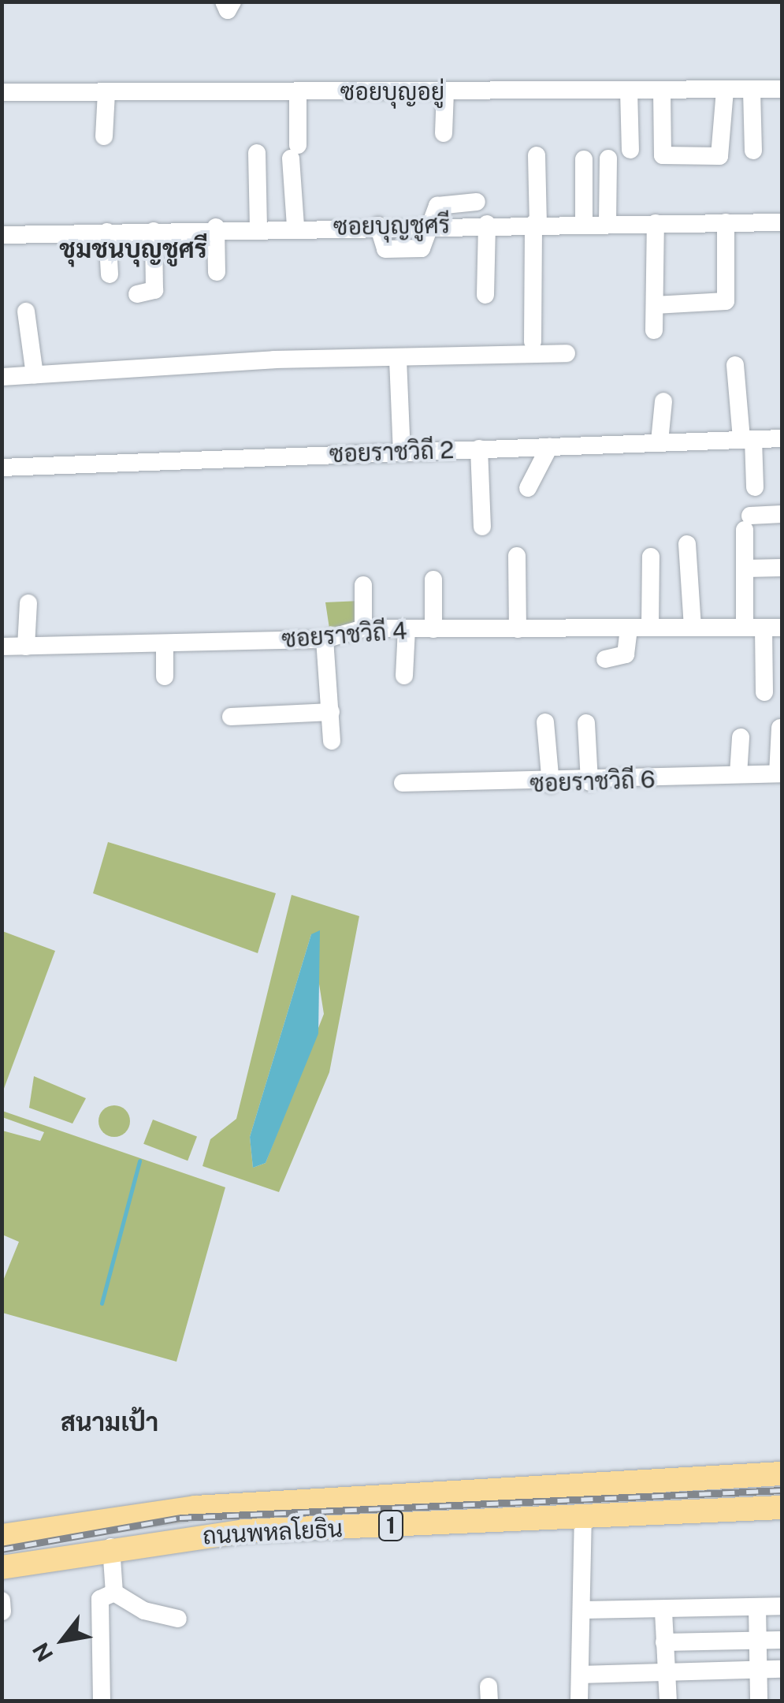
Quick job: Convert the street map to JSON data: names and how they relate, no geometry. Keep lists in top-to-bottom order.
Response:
{
  "streets": {
    "main road": ["1", "ถนนพหลโยธิน"],
    "street": [
      "ซอยบุญอยู่",
      "ซอยบุญชูศรี",
      "ซอยราชวิถี 2",
      "ซอยราชวิถี 4",
      "ซอยราชวิถี 6"
    ]
  },
  "districts": ["ชุมชนบุญชูศรี", "สนามเป้า"],
  "north": "bottom left"
}
